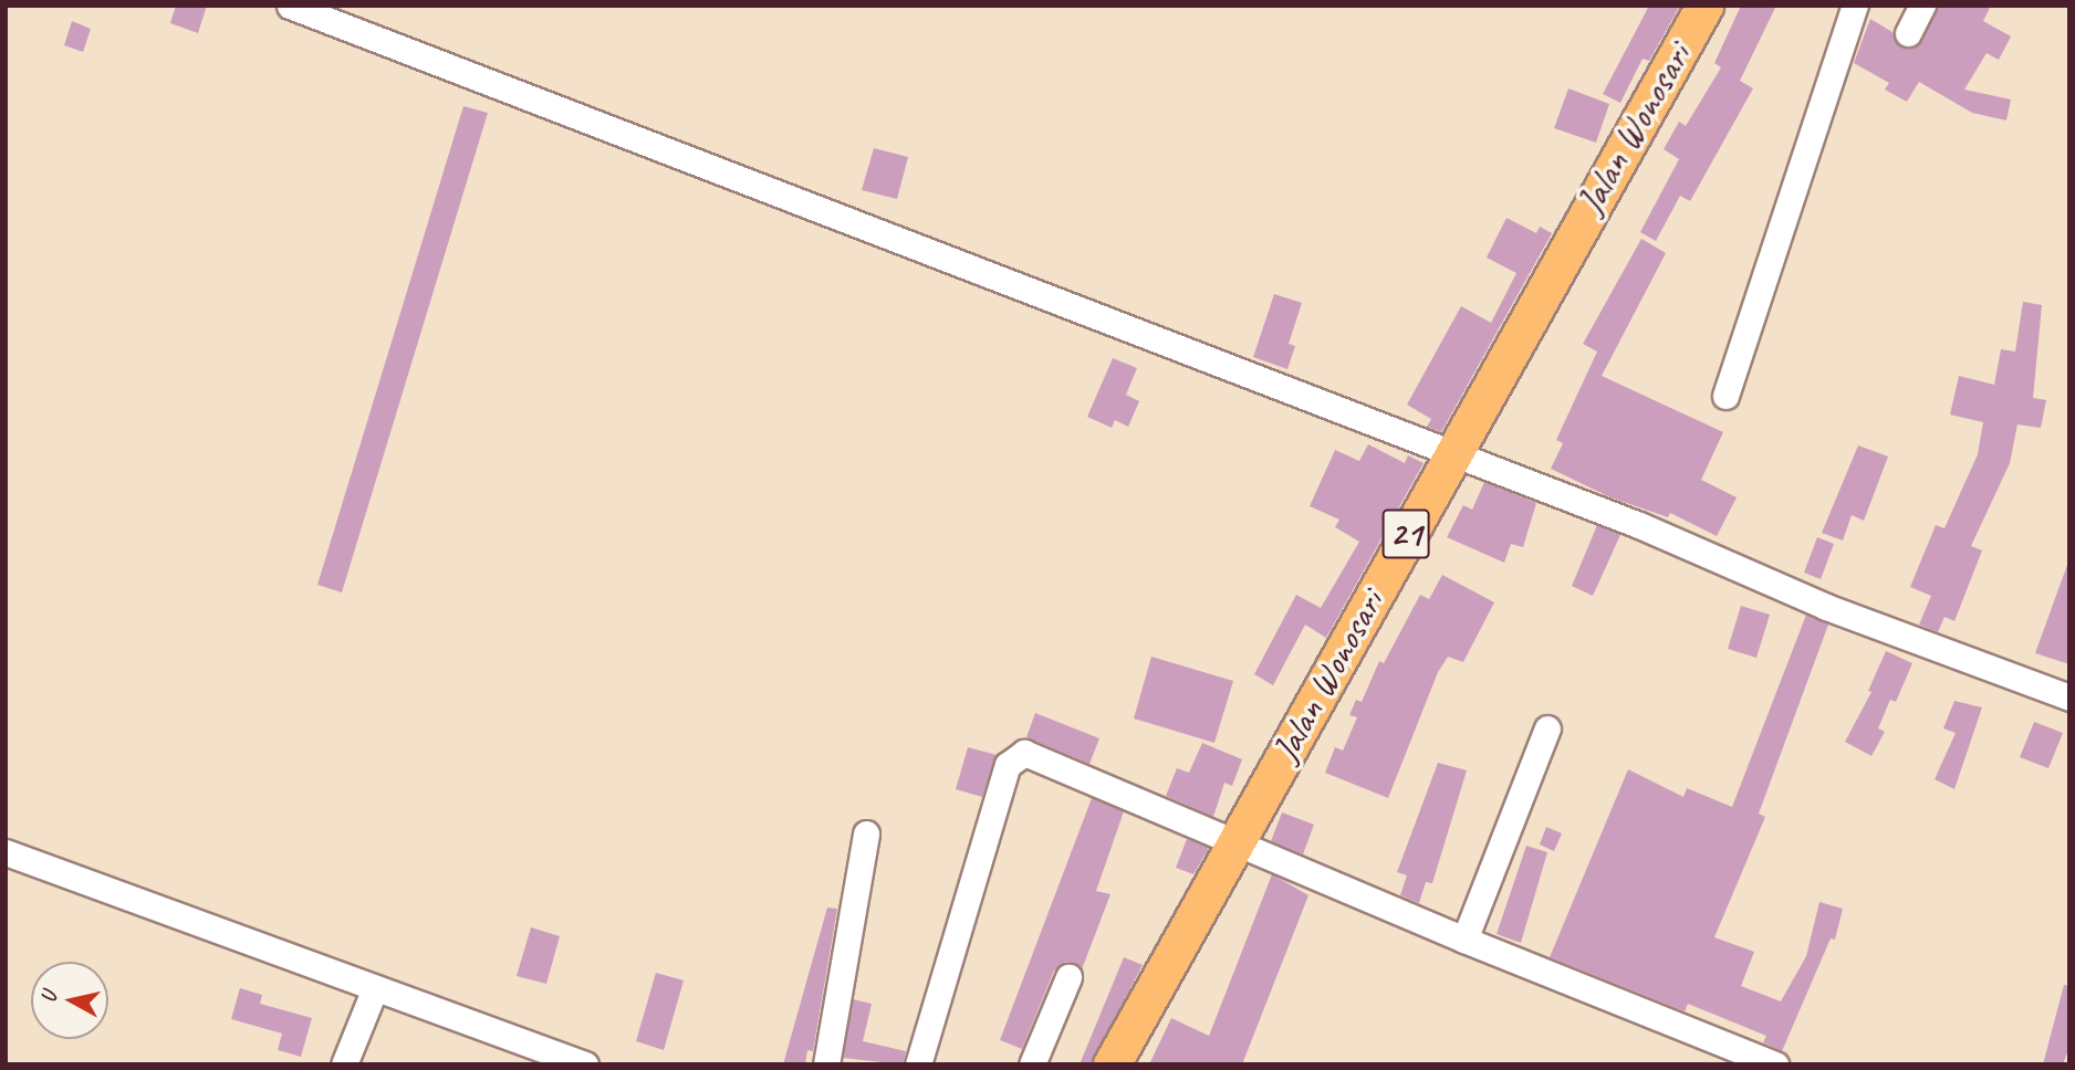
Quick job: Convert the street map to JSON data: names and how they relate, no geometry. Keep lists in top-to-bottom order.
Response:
{
  "streets": {
    "highway": ["Jalan Wonosari", "21"]
  },
  "north": "left"
}
